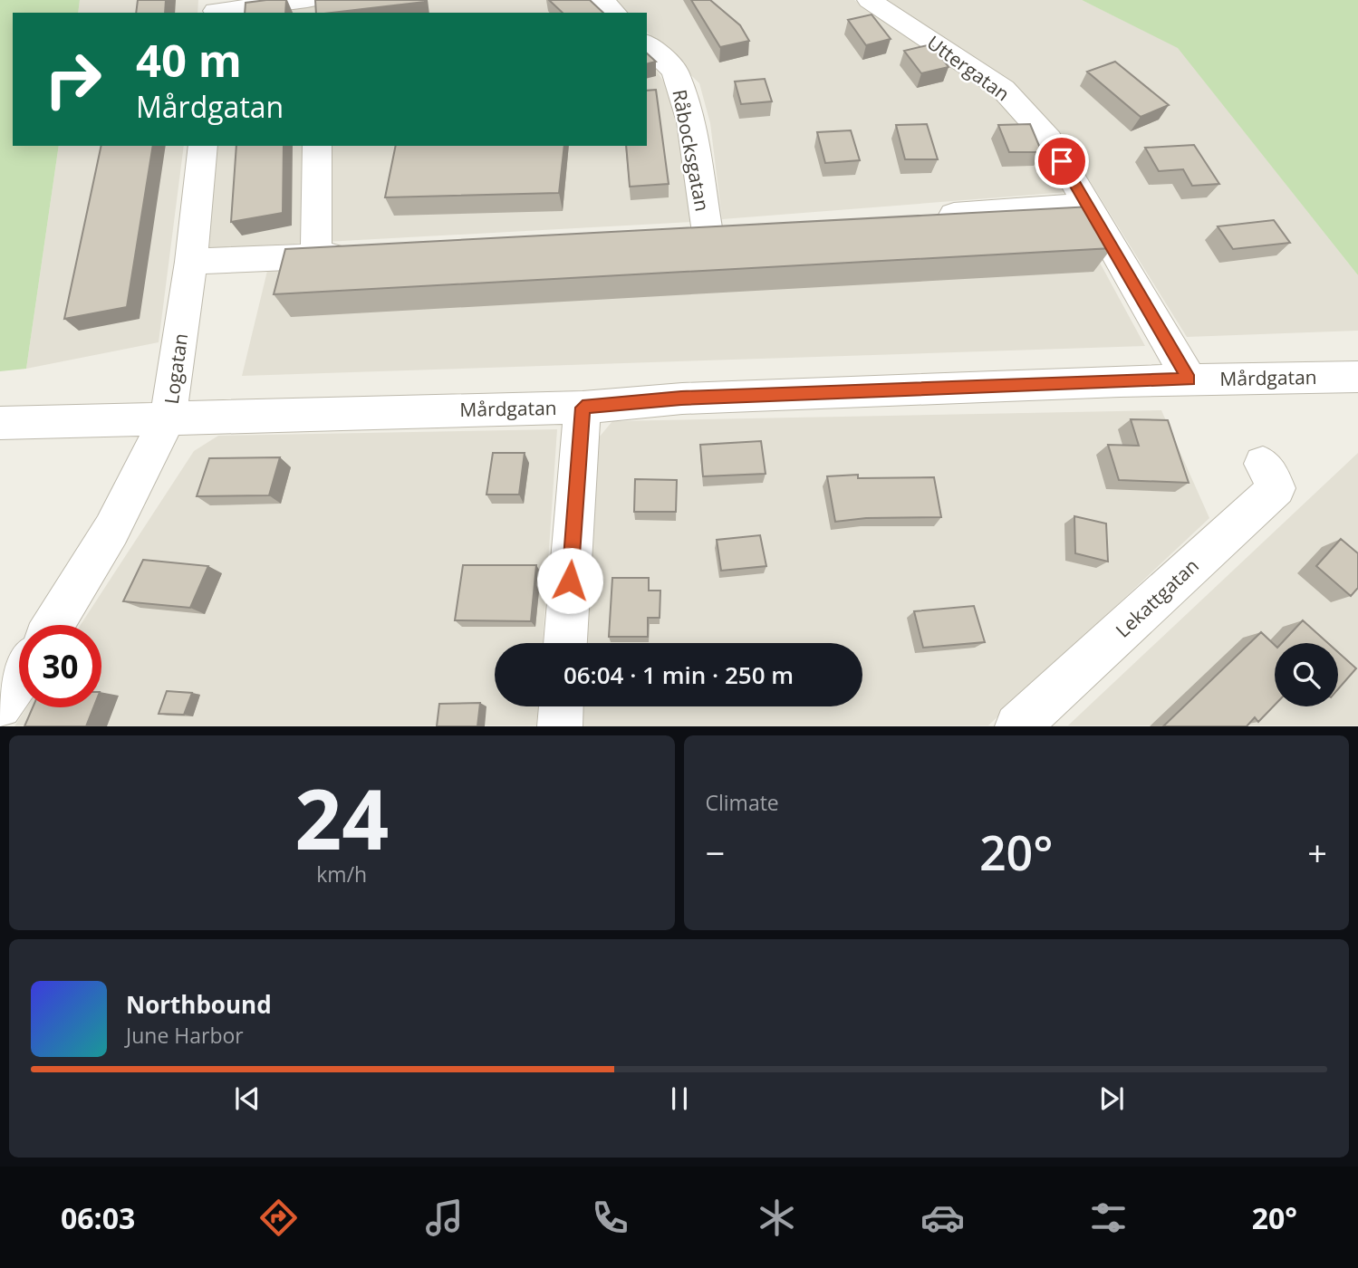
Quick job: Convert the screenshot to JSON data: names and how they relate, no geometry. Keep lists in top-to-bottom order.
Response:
{
  "streets": {
    "street": [
      "Uttergatan",
      "Råbocksgatan",
      "Logatan",
      "Mårdgatan",
      "Lekattgatan"
    ]
  },
  "crossings": [
    ["Uttergatan", "Mårdgatan"],
    ["Logatan", "Mårdgatan"]
  ],
  "page": {
    "turn": ["40 m", "Mårdgatan"],
    "limit": "30",
    "trip": "06:04 · 1 min · 250 m",
    "tile": [
      ["24", "km/h"],
      "Climate"
    ],
    "heat": ["−", "20°", "+"],
    "song": ["Northbound", "June Harbor"],
    "tabs": ["06:03", "20°"]
  }
}
